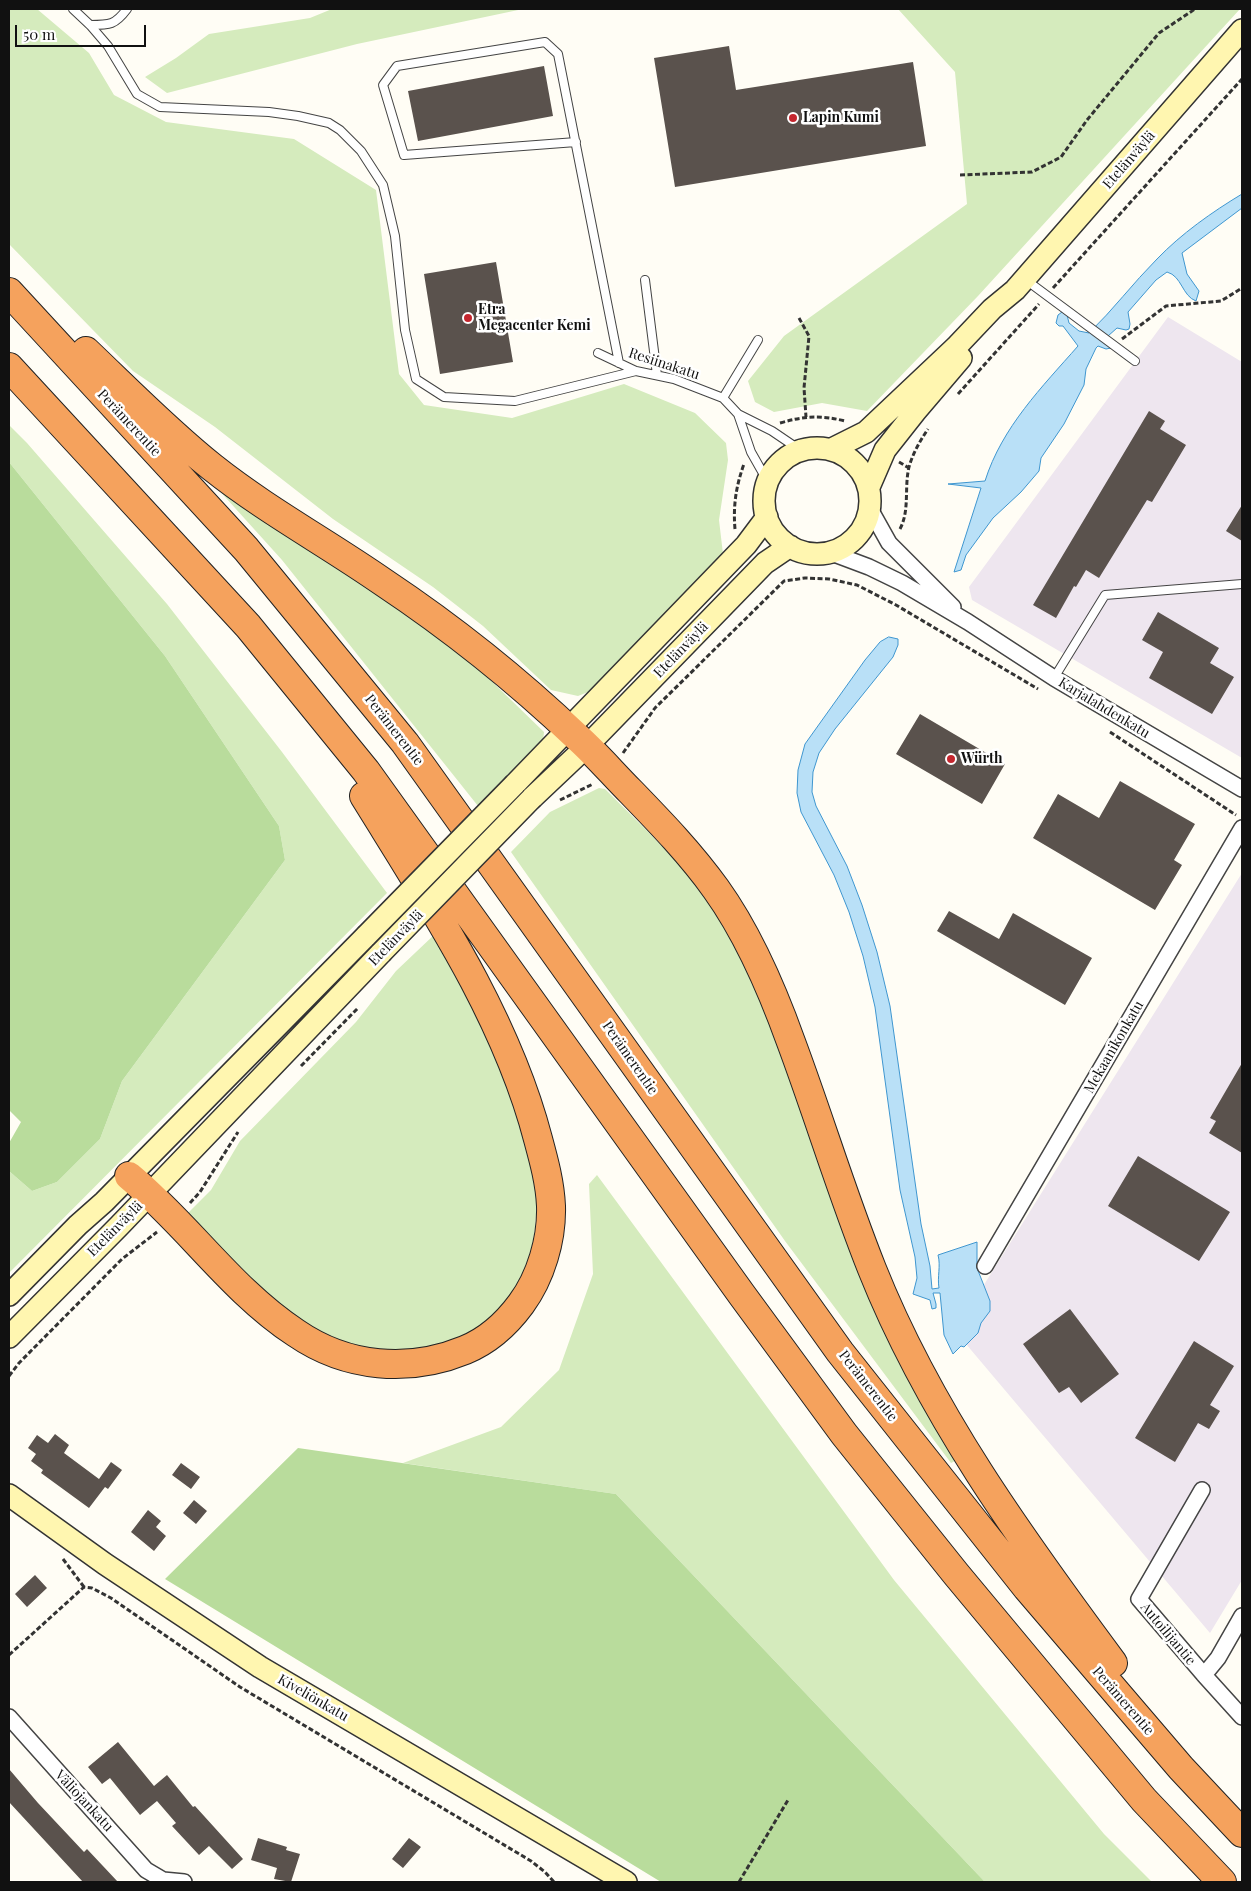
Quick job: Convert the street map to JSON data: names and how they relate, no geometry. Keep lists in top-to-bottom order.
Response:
{
  "streets": {
    "highway": ["Perämerentie"],
    "main road": ["Etelänväylä", "Kiveliönkatu"],
    "street": [
      "Karjalahdenkatu",
      "Mekaanikonkatu",
      "Autoilijantie",
      "Väliojankatu"
    ],
    "lane": ["Resiinakatu"]
  },
  "crossings": [
    ["Etelänväylä", "Resiinakatu"],
    ["Etelänväylä", "Karjalahdenkatu"],
    ["Resiinakatu", "Karjalahdenkatu"]
  ],
  "places": ["Lapin Kumi", "Etra Megacenter Kemi", "Würth"],
  "scale_bar": "50 m"
}
